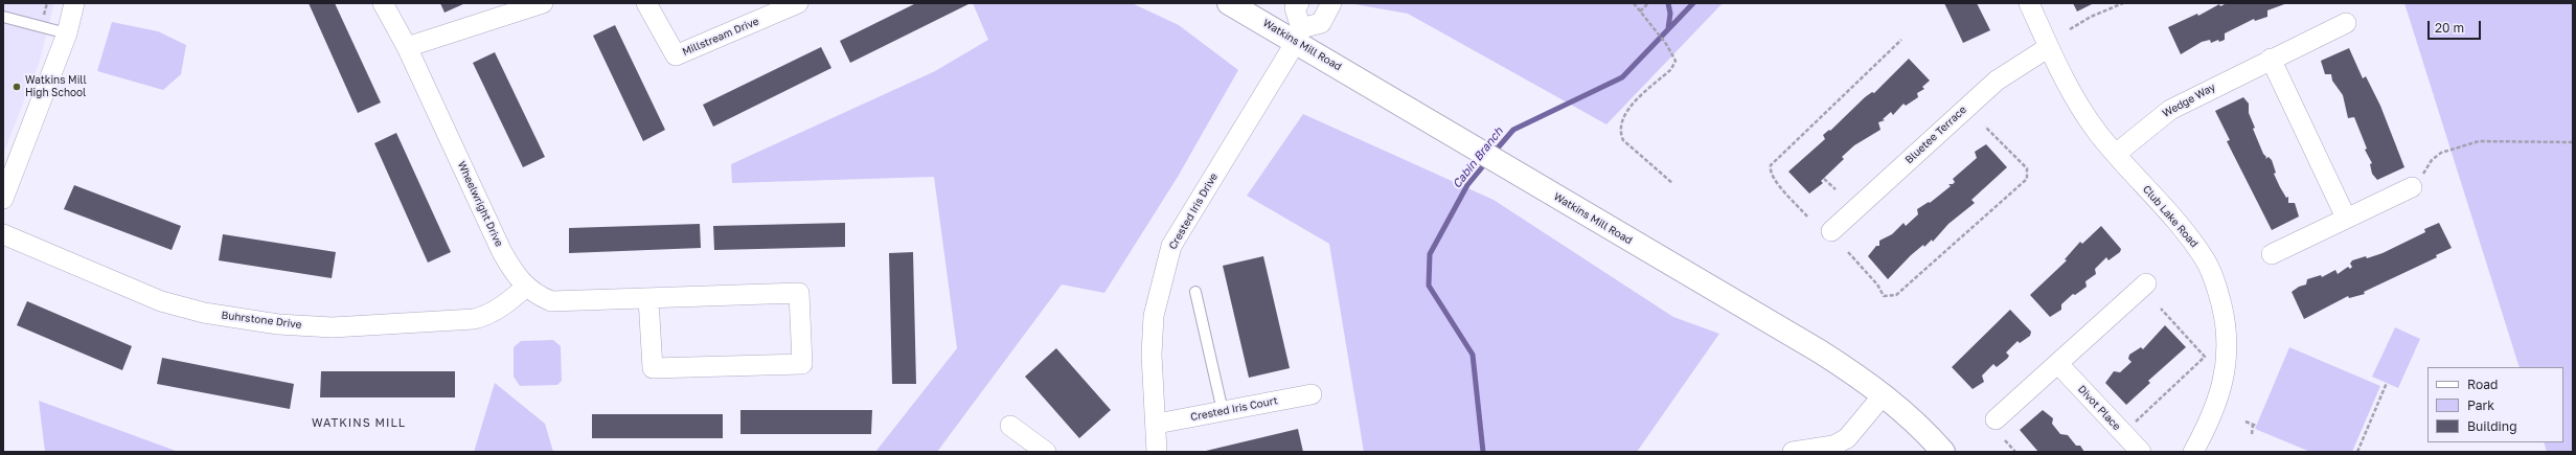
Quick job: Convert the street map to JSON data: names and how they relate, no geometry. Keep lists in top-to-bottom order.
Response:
{
  "streets": {
    "street": [
      "Millstream Drive",
      "Watkins Mill Road",
      "Wedge Way",
      "Bluetee Terrace",
      "Wheelwright Drive",
      "Crested Iris Drive",
      "Club Lake Road",
      "Buhrstone Drive",
      "Divot Place",
      "Crested Iris Court"
    ]
  },
  "crossings": [
    ["Watkins Mill Road", "Crested Iris Drive"],
    ["Wedge Way", "Club Lake Road"],
    ["Bluetee Terrace", "Club Lake Road"],
    ["Wheelwright Drive", "Buhrstone Drive"],
    ["Crested Iris Drive", "Crested Iris Court"]
  ],
  "districts": ["WATKINS MILL"],
  "water": ["Cabin Branch"],
  "places": ["Watkins Mill High School"],
  "legend": ["Road", "Park", "Building"],
  "scale_bar": "20 m"
}
